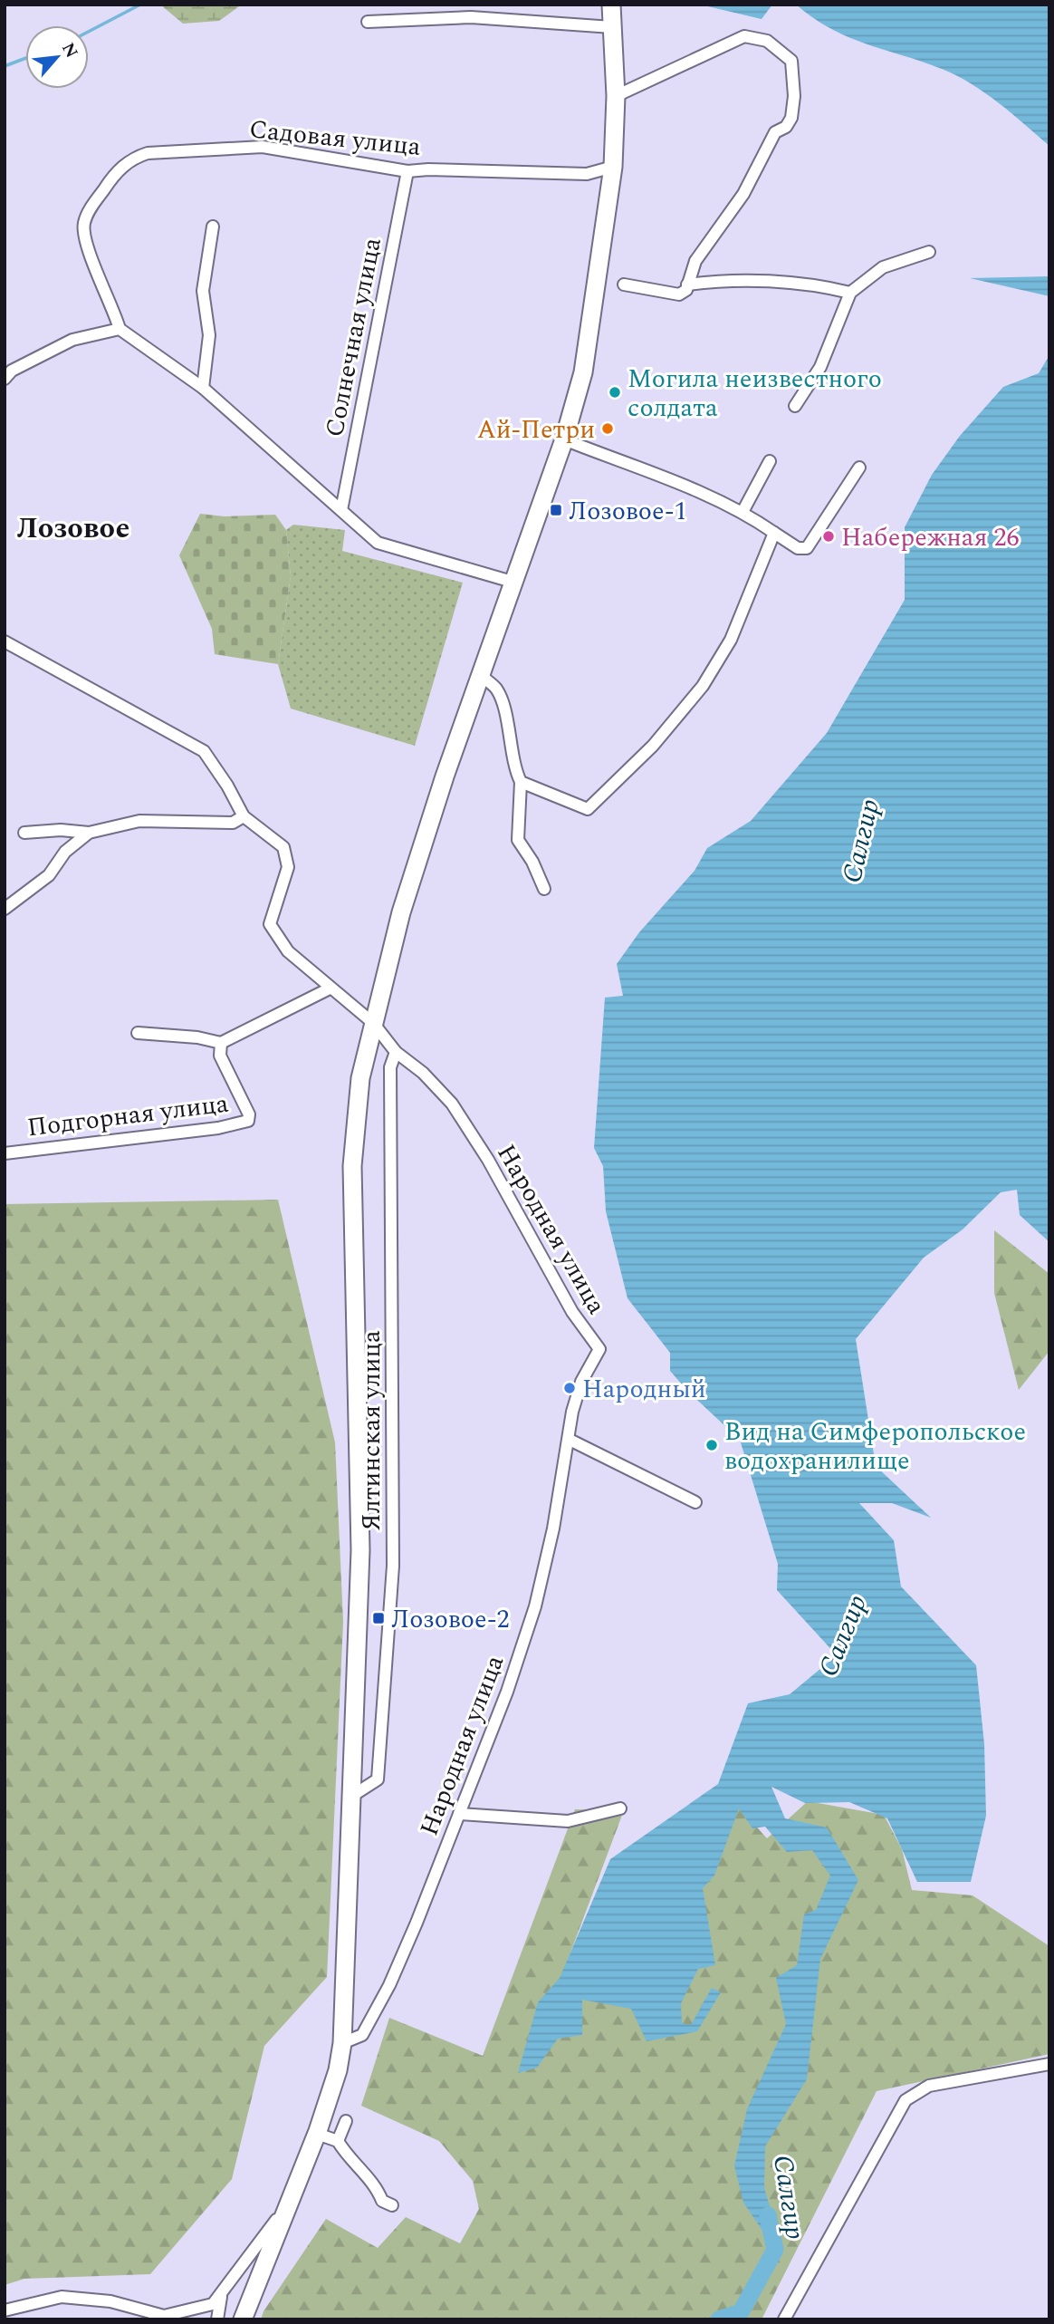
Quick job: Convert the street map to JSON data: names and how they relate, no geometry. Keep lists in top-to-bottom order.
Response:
{
  "streets": {
    "street": [
      "Садовая улица",
      "Солнечная улица",
      "Подгорная улица",
      "Народная улица",
      "Ялтинская улица"
    ]
  },
  "crossings": [
    ["Садовая улица", "Солнечная улица"],
    ["Народная улица", "Ялтинская улица"]
  ],
  "districts": ["Лозовое"],
  "water": ["Салгир"],
  "places": {
    "other": [
      "Могила неизвестного солдата",
      "Ай-Петри",
      "Набережная 26",
      "Народный",
      "Вид на Симферопольское водохранилище"
    ],
    "transit": ["Лозовое-1", "Лозовое-2"]
  },
  "north": "top right"
}
